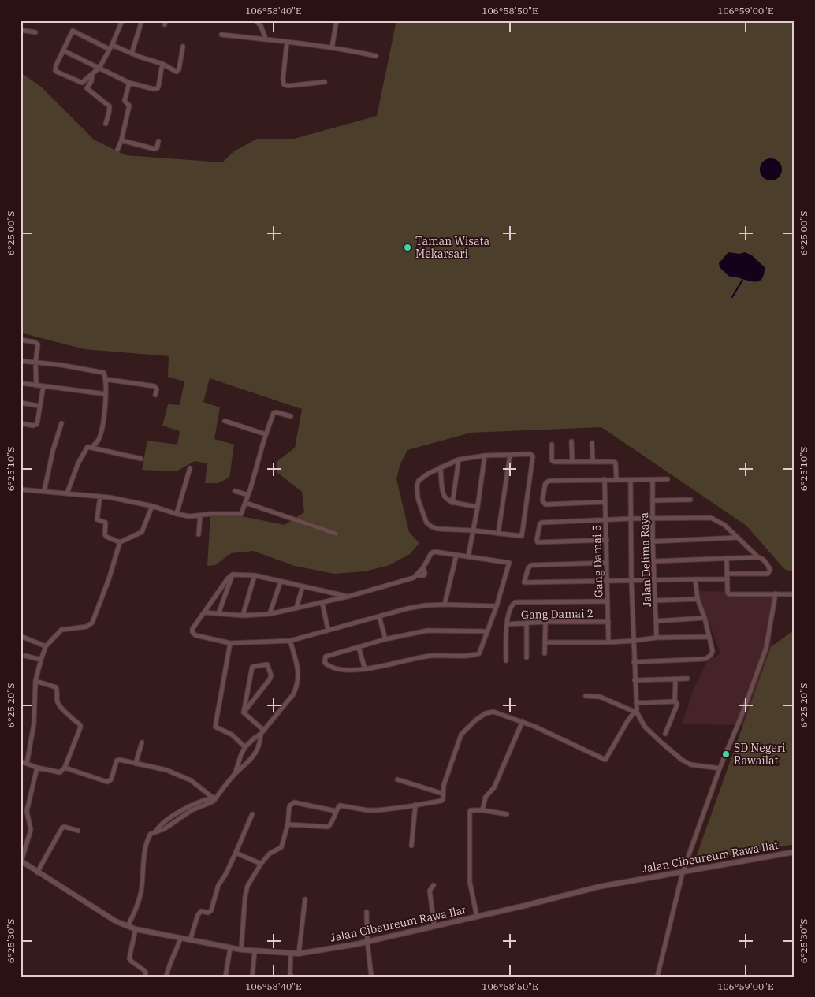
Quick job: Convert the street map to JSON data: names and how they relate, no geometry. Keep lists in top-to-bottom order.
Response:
{
  "streets": {
    "street": [
      "Jalan Delima Raya",
      "Gang Damai 5",
      "Gang Damai 2",
      "Jalan Cibeureum Rawa Ilat"
    ]
  },
  "crossings": [
    ["Gang Damai 5", "Gang Damai 2"]
  ],
  "places": ["Taman Wisata Mekarsari", "SD Negeri Rawailat"],
  "coordinates": [
    "106°58'40\"E",
    "106°58'50\"E",
    "106°59'00\"E",
    "6°25'00\"S",
    "6°25'10\"S",
    "6°25'20\"S",
    "6°25'30\"S"
  ]
}
